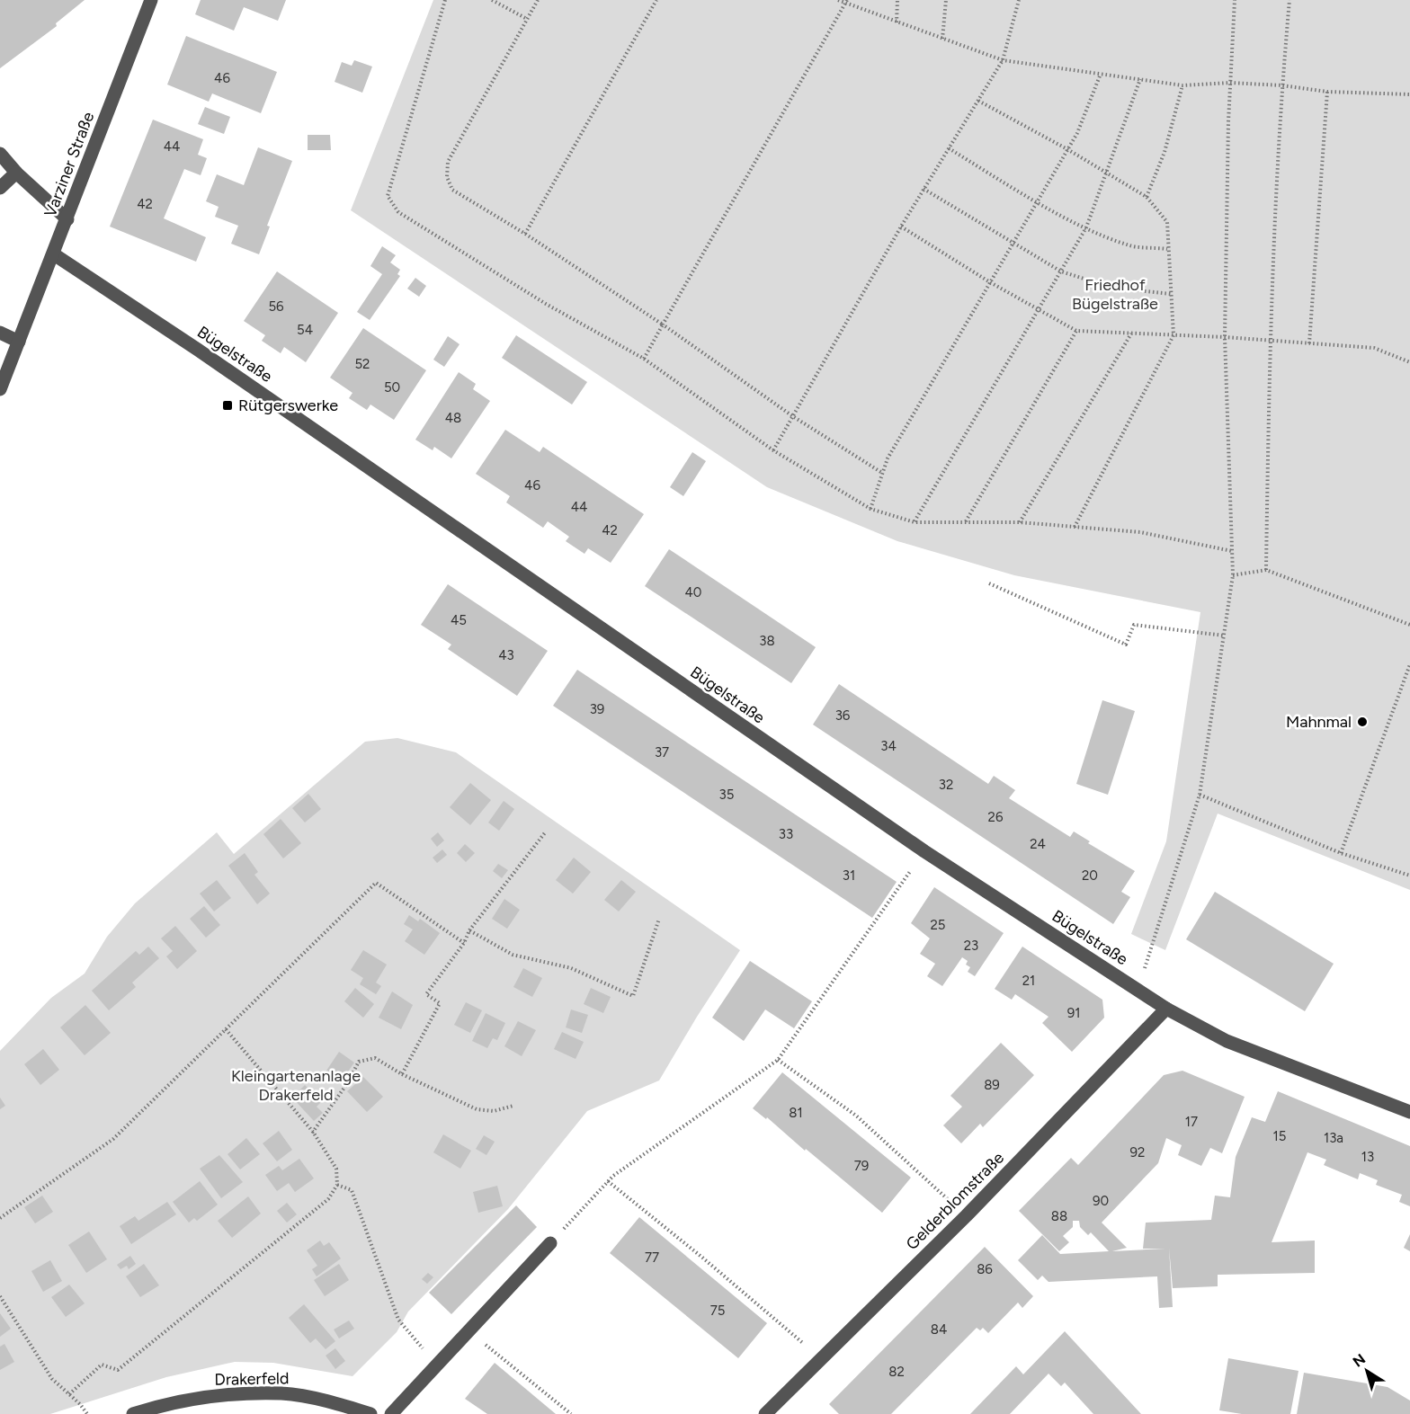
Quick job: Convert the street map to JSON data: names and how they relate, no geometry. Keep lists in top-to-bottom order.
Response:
{
  "streets": {
    "street": [
      "Varziner Straße",
      "Bügelstraße",
      "Gelderblomstraße",
      "Drakerfeld"
    ]
  },
  "crossings": [
    ["Varziner Straße", "Bügelstraße"],
    ["Bügelstraße", "Gelderblomstraße"]
  ],
  "parks": ["Friedhof Bügelstraße", "Kleingartenanlage Drakerfeld"],
  "places": {
    "transit": ["Rütgerswerke"],
    "other": ["Mahnmal"]
  },
  "house_numbers": [
    "46",
    "44",
    "42",
    "56",
    "54",
    "52",
    "50",
    "48",
    "46",
    "44",
    "42",
    "40",
    "45",
    "38",
    "43",
    "39",
    "36",
    "34",
    "37",
    "32",
    "35",
    "26",
    "33",
    "24",
    "31",
    "20",
    "25",
    "23",
    "21",
    "91",
    "89",
    "81",
    "17",
    "15",
    "13a",
    "92",
    "13",
    "79",
    "90",
    "88",
    "77",
    "86",
    "75",
    "84",
    "82"
  ],
  "north": "top left"
}
